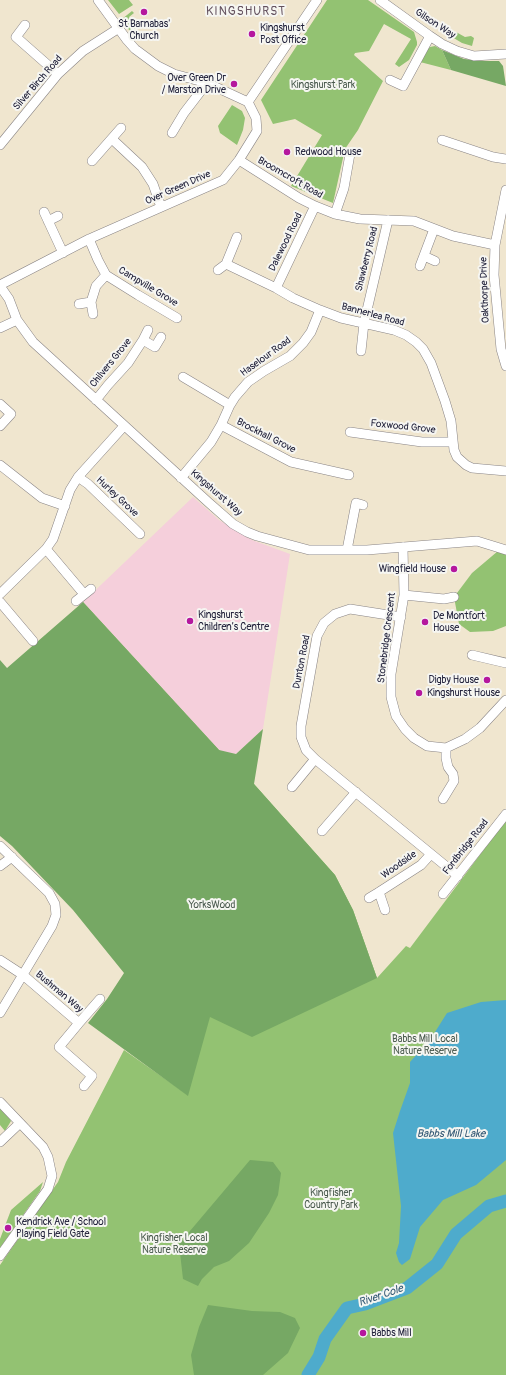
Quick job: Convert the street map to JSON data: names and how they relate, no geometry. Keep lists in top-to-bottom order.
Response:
{
  "streets": {
    "street": [
      "Gilson Way",
      "Silver Birch Road",
      "Broomcroft Road",
      "Over Green Drive",
      "Dalewood Road",
      "Shawberry Road",
      "Campville Grove",
      "Oakthorpe Drive",
      "Bannerlea Road",
      "Haselour Road",
      "Chilvers Grove",
      "Foxwood Grove",
      "Brockhall Grove",
      "Kingshurst Way",
      "Hurley Grove",
      "Stonebridge Crescent",
      "Dunton Road",
      "Fordbridge Road",
      "Woodside",
      "Bushman Way"
    ]
  },
  "crossings": [
    ["Broomcroft Road", "Over Green Drive"],
    ["Broomcroft Road", "Dalewood Road"],
    ["Broomcroft Road", "Shawberry Road"],
    ["Broomcroft Road", "Oakthorpe Drive"],
    ["Over Green Drive", "Campville Grove"],
    ["Over Green Drive", "Kingshurst Way"],
    ["Dalewood Road", "Bannerlea Road"],
    ["Shawberry Road", "Bannerlea Road"],
    ["Bannerlea Road", "Haselour Road"],
    ["Bannerlea Road", "Foxwood Grove"],
    ["Haselour Road", "Brockhall Grove"],
    ["Haselour Road", "Kingshurst Way"],
    ["Chilvers Grove", "Kingshurst Way"],
    ["Kingshurst Way", "Stonebridge Crescent"],
    ["Stonebridge Crescent", "Dunton Road"],
    ["Dunton Road", "Fordbridge Road"],
    ["Dunton Road", "Woodside"]
  ],
  "districts": ["KINGSHURST"],
  "water": ["Babbs Mill Lake", "River Cole"],
  "parks": [
    "Kingshurst Park",
    "YorksWood",
    "Babbs Mill Local Nature Reserve",
    "Kingfisher Country Park",
    "Kingfisher Local Nature Reserve"
  ],
  "places": [
    "St Barnabas' Church",
    "Kingshurst Post Office",
    "Over Green Dr / Marston Drive",
    "Redwood House",
    "Wingfield House",
    "Kingshurst Children’s Centre",
    "De Montfort House",
    "Digby House",
    "Kingshurst House",
    "Kendrick Ave / School Playing Field Gate",
    "Babbs Mill"
  ]
}
